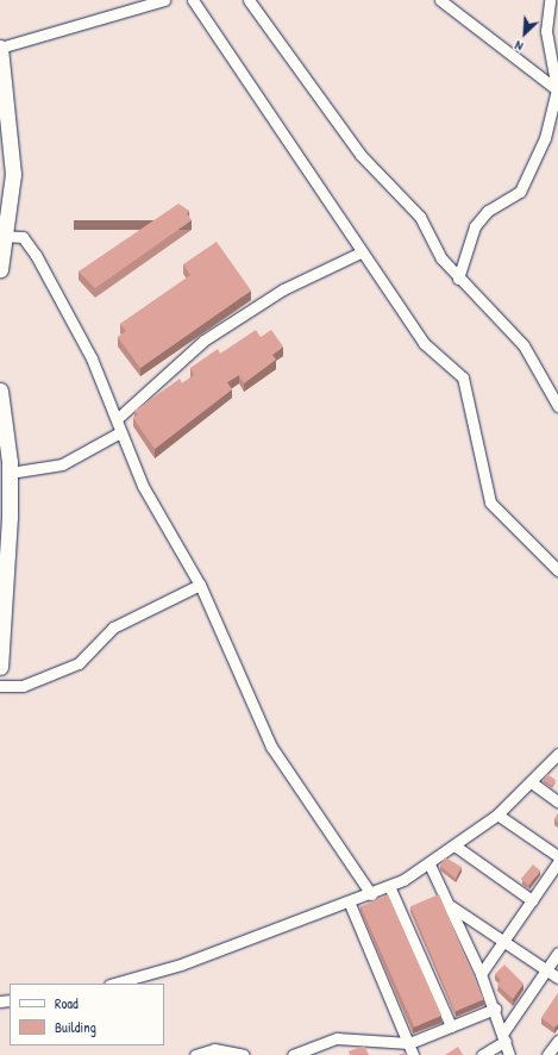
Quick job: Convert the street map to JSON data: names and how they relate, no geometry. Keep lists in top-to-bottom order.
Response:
{
  "legend": ["Road", "Building"],
  "north": "bottom left"
}
